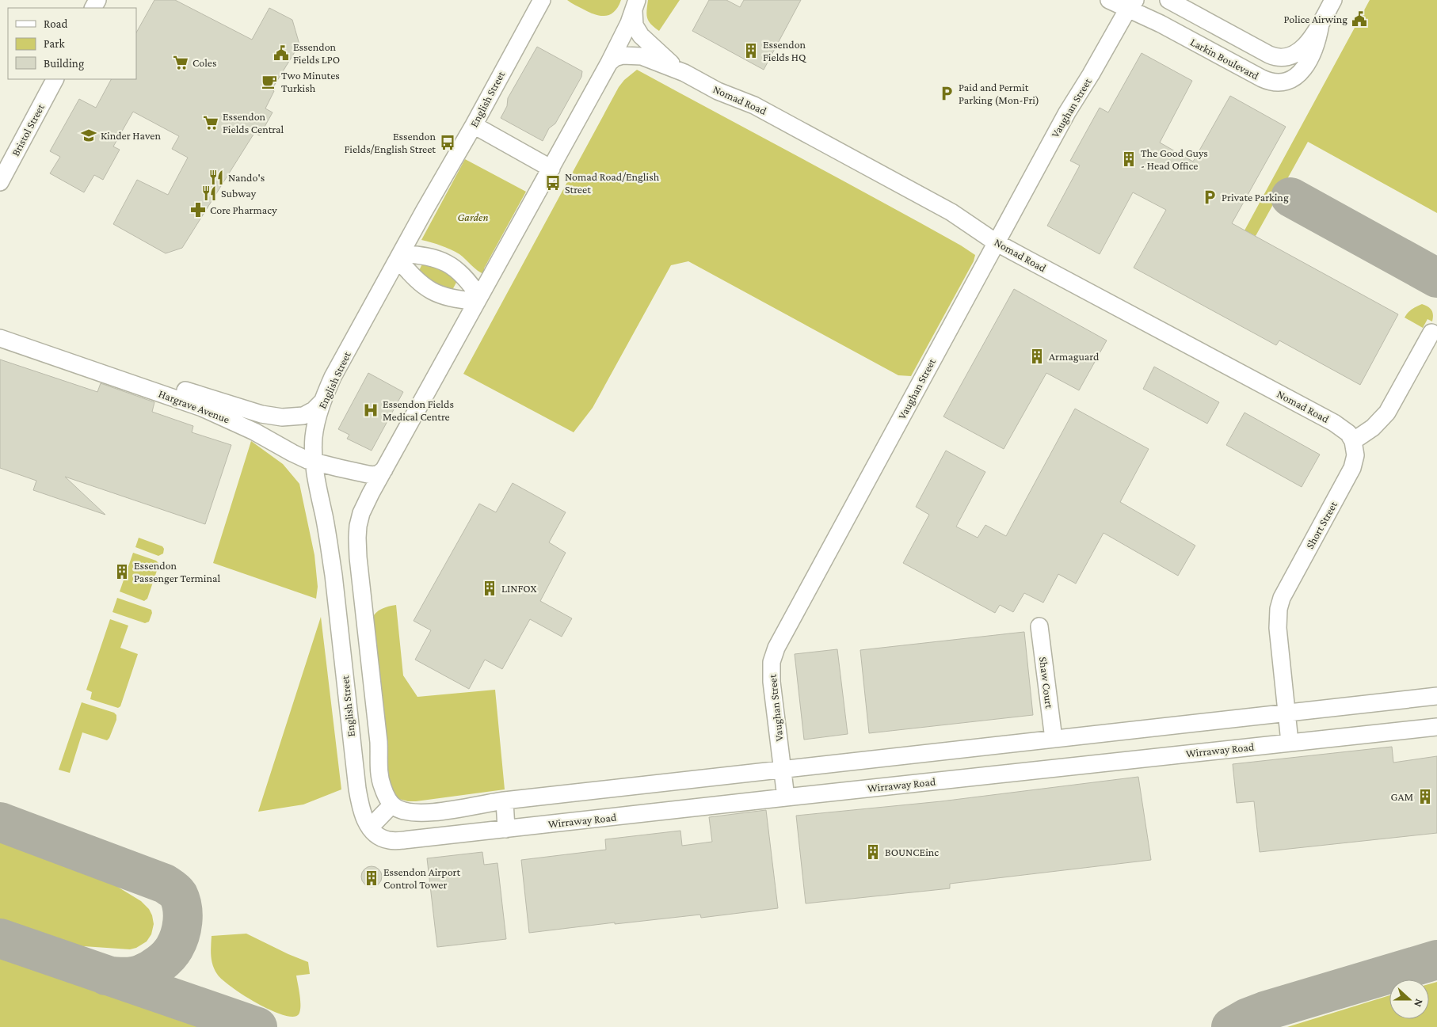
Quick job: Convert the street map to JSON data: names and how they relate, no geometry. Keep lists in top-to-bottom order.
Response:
{
  "streets": {
    "street": [
      "Larkin Boulevard",
      "English Street",
      "Nomad Road",
      "Vaughan Street",
      "Bristol Street",
      "Hargrave Avenue",
      "Short Street",
      "Shaw Court",
      "Wirraway Road"
    ]
  },
  "crossings": [
    ["Larkin Boulevard", "Vaughan Street"],
    ["English Street", "Hargrave Avenue"],
    ["English Street", "Wirraway Road"],
    ["Nomad Road", "Vaughan Street"],
    ["Nomad Road", "Short Street"],
    ["Vaughan Street", "Wirraway Road"],
    ["Short Street", "Wirraway Road"]
  ],
  "parks": ["Garden"],
  "places": {
    "public building": ["Police Airwing", "Essendon Fields LPO"],
    "building": [
      "Essendon Fields HQ",
      "The Good Guys - Head Office",
      "Armaguard",
      "Essendon Passenger Terminal",
      "LINFOX",
      "GAM",
      "BOUNCEinc",
      "Essendon Airport Control Tower"
    ],
    "supermarket": ["Coles", "Essendon Fields Central"],
    "cafe": ["Two Minutes Turkish"],
    "parking": ["Paid and Permit Parking (Mon-Fri)", "Private Parking"],
    "school or university": ["Kinder Haven"],
    "bus stop": ["Essendon Fields/English Street", "Nomad Road/English Street"],
    "restaurant": ["Nando's", "Subway"],
    "pharmacy": ["Core Pharmacy"],
    "hospital": ["Essendon Fields Medical Centre"]
  },
  "legend": ["Road", "Park", "Building"],
  "north": "right"
}
